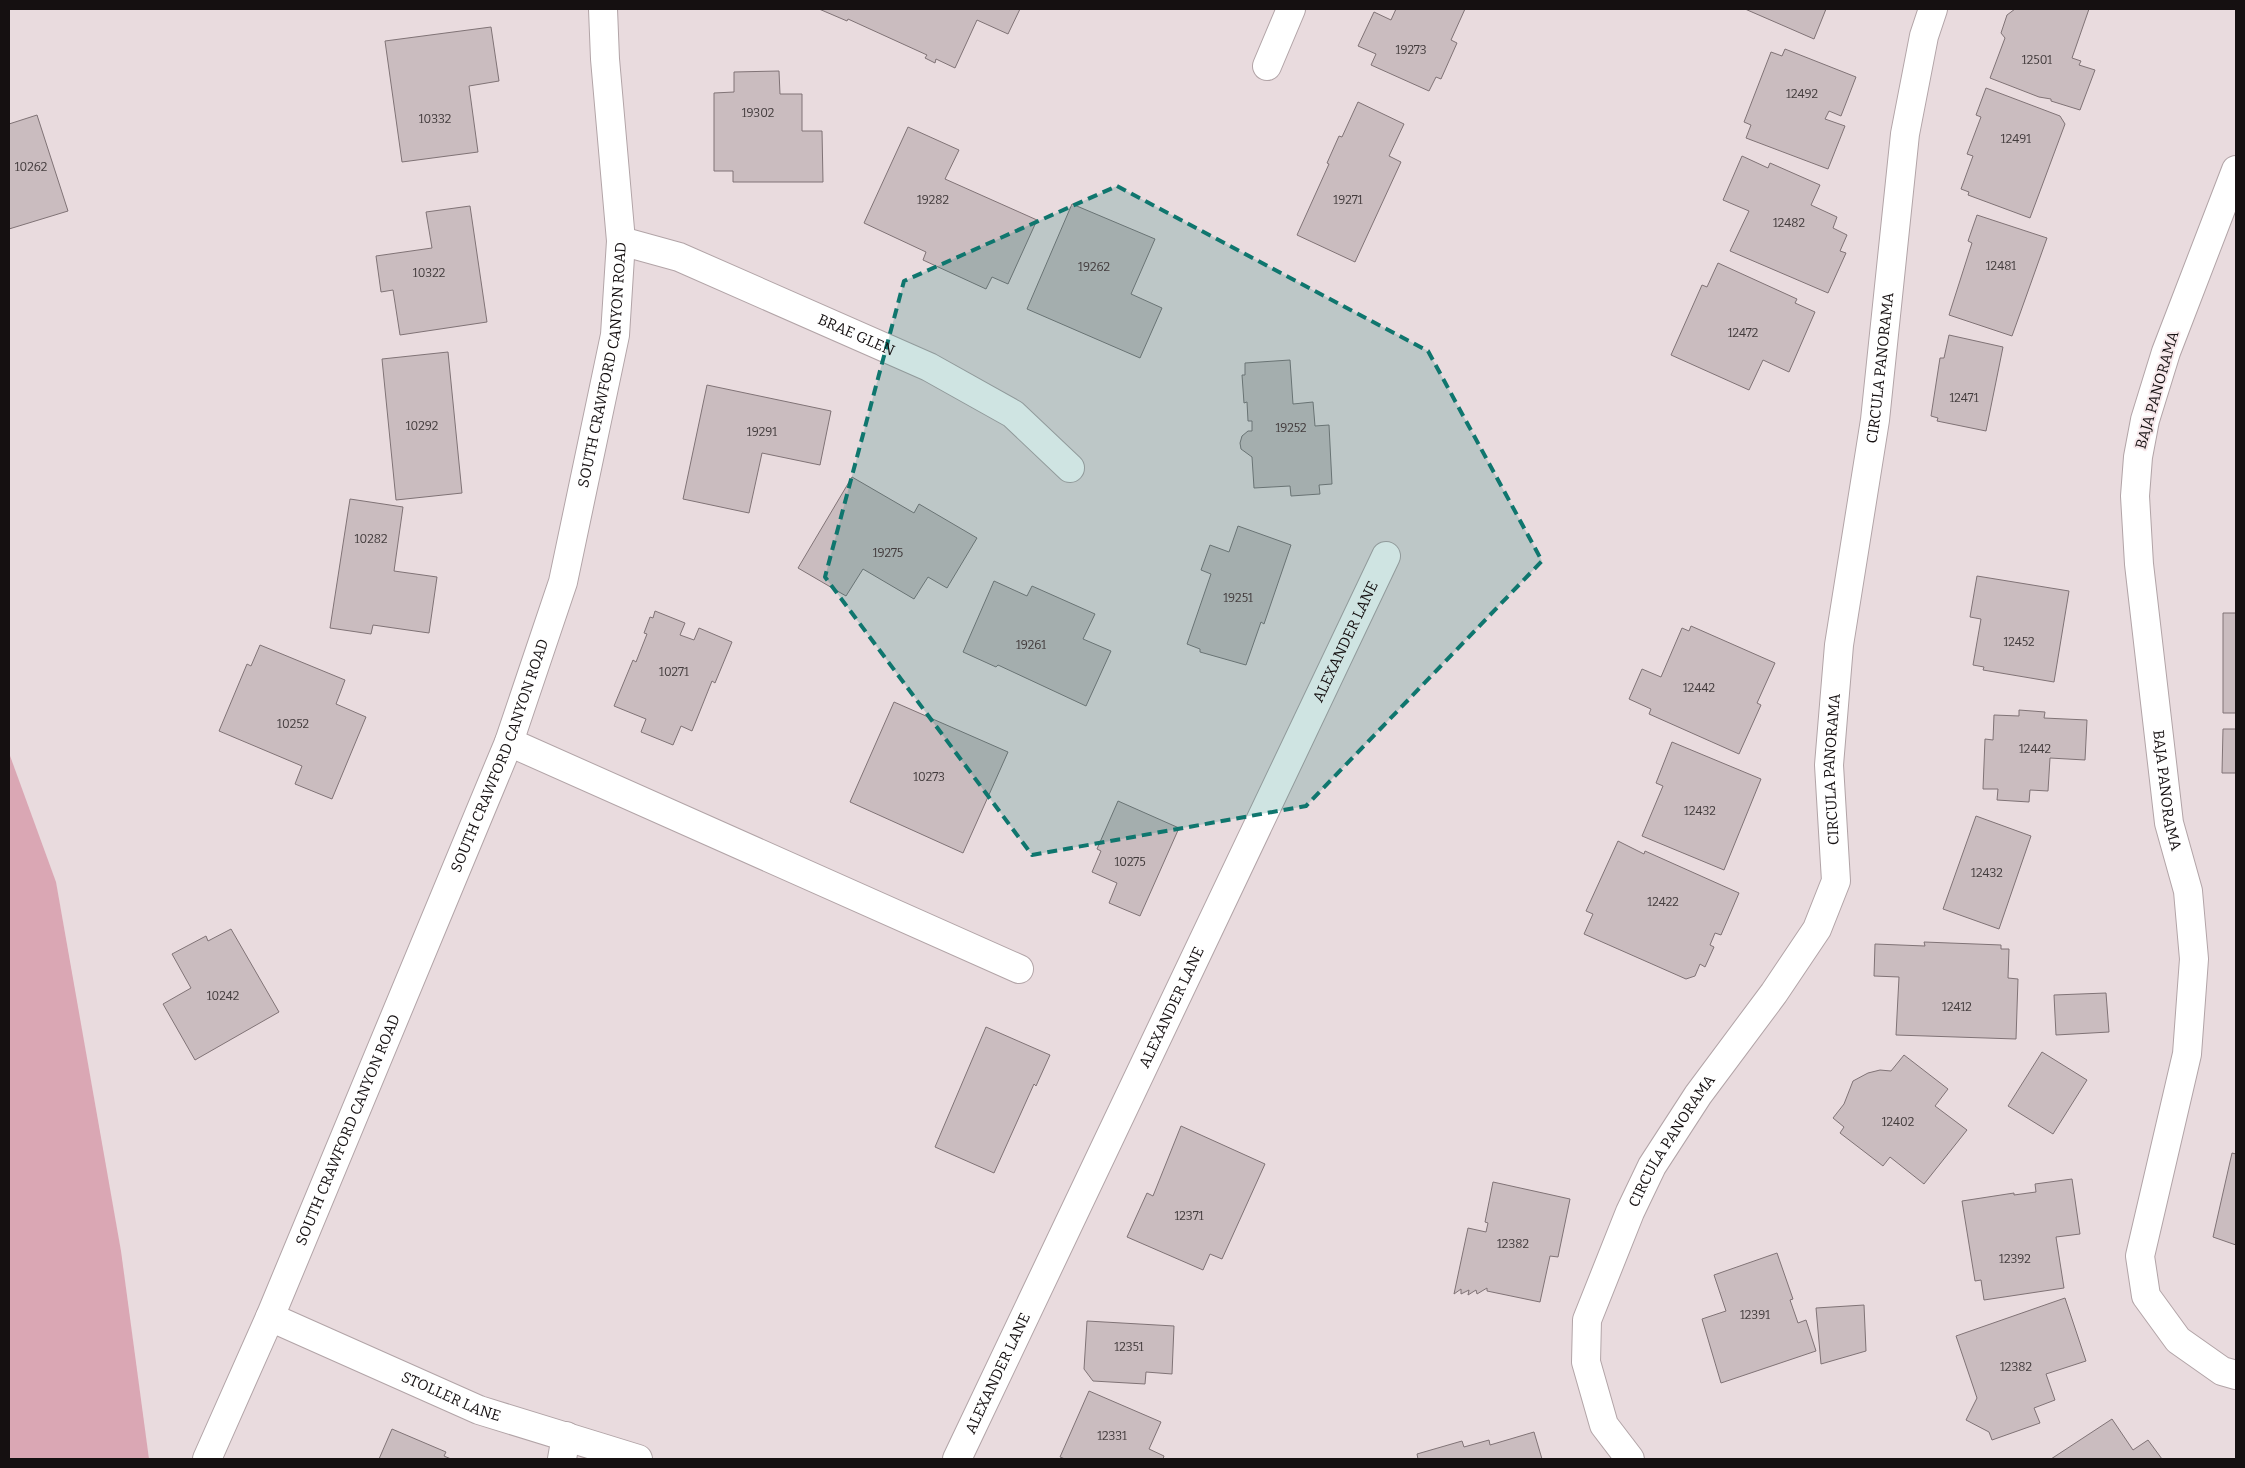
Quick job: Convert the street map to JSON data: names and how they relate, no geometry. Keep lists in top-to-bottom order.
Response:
{
  "streets": {
    "street": [
      "BRAE GLEN",
      "SOUTH CRAWFORD CANYON ROAD",
      "CIRCULA PANORAMA",
      "BAJA PANORAMA",
      "ALEXANDER LANE",
      "STOLLER LANE"
    ]
  },
  "crossings": [
    ["BRAE GLEN", "SOUTH CRAWFORD CANYON ROAD"],
    ["SOUTH CRAWFORD CANYON ROAD", "STOLLER LANE"]
  ],
  "house_numbers": [
    "19273",
    "12501",
    "12492",
    "19302",
    "10332",
    "12491",
    "10262",
    "19282",
    "19271",
    "12482",
    "12481",
    "19262",
    "10322",
    "12472",
    "12471",
    "10292",
    "19252",
    "19291",
    "10282",
    "19275",
    "19251",
    "12452",
    "19261",
    "10271",
    "12442",
    "10252",
    "12442",
    "10273",
    "12432",
    "10275",
    "12432",
    "12422",
    "10242",
    "12412",
    "12402",
    "12371",
    "12382",
    "12392",
    "12391",
    "12351",
    "12382",
    "12331"
  ]
}
